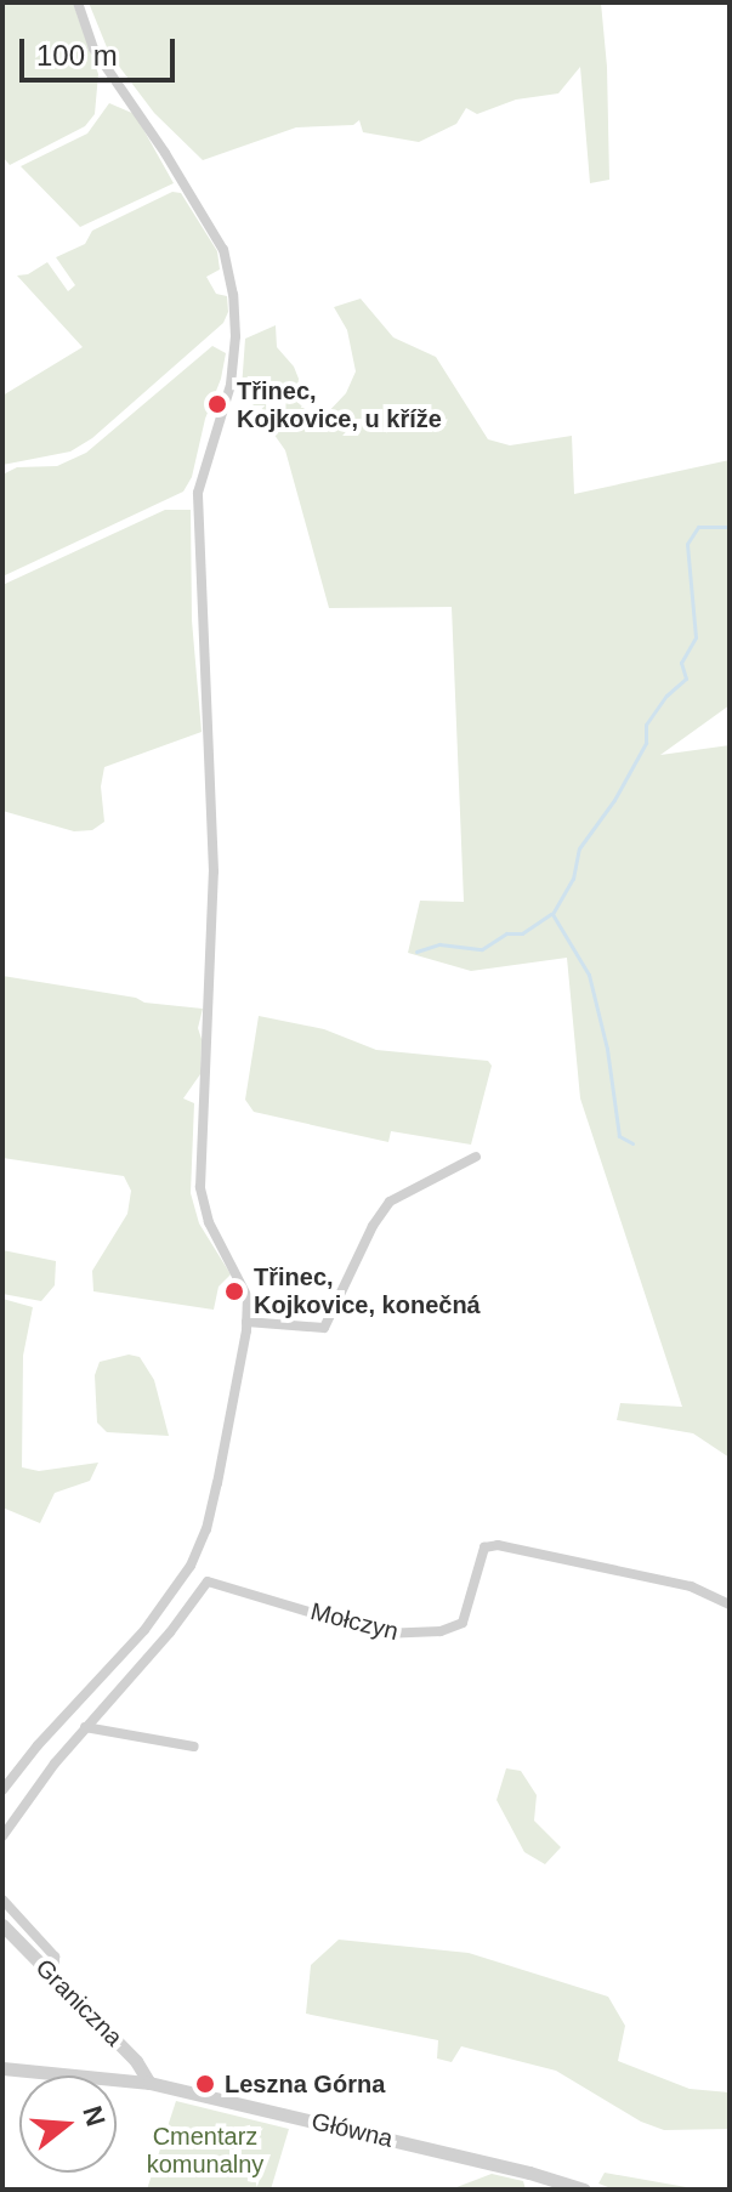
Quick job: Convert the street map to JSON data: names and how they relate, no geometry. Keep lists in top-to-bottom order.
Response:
{
  "streets": {
    "street": ["Mołczyn", "Graniczna", "Główna"]
  },
  "crossings": [
    ["Graniczna", "Główna"]
  ],
  "parks": ["Cmentarz komunalny"],
  "places": ["Třinec, Kojkovice, u kříže", "Třinec, Kojkovice, konečná", "Leszna Górna"],
  "scale_bar": "100 m",
  "north": "right"
}
